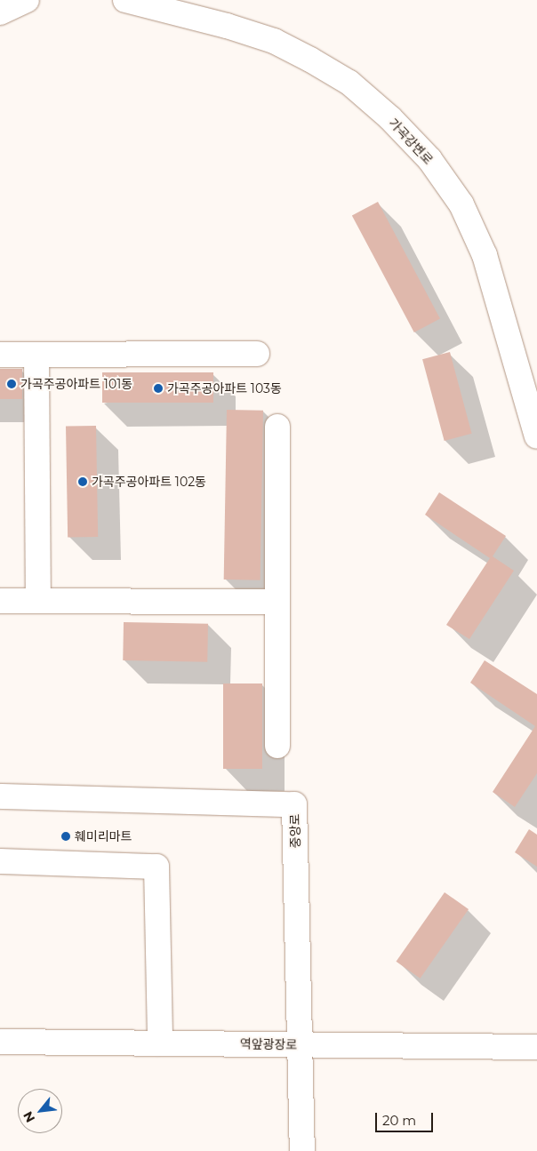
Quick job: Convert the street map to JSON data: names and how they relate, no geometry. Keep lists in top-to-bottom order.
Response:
{
  "streets": {
    "main road": ["가곡강변로", "중앙로", "역앞광장로"]
  },
  "crossings": [
    ["중앙로", "역앞광장로"]
  ],
  "places": [
    "가곡주공아파트 101동",
    "가곡주공아파트 103동",
    "가곡주공아파트 102동",
    "훼미리마트"
  ],
  "scale_bar": "20 m",
  "north": "bottom left"
}
